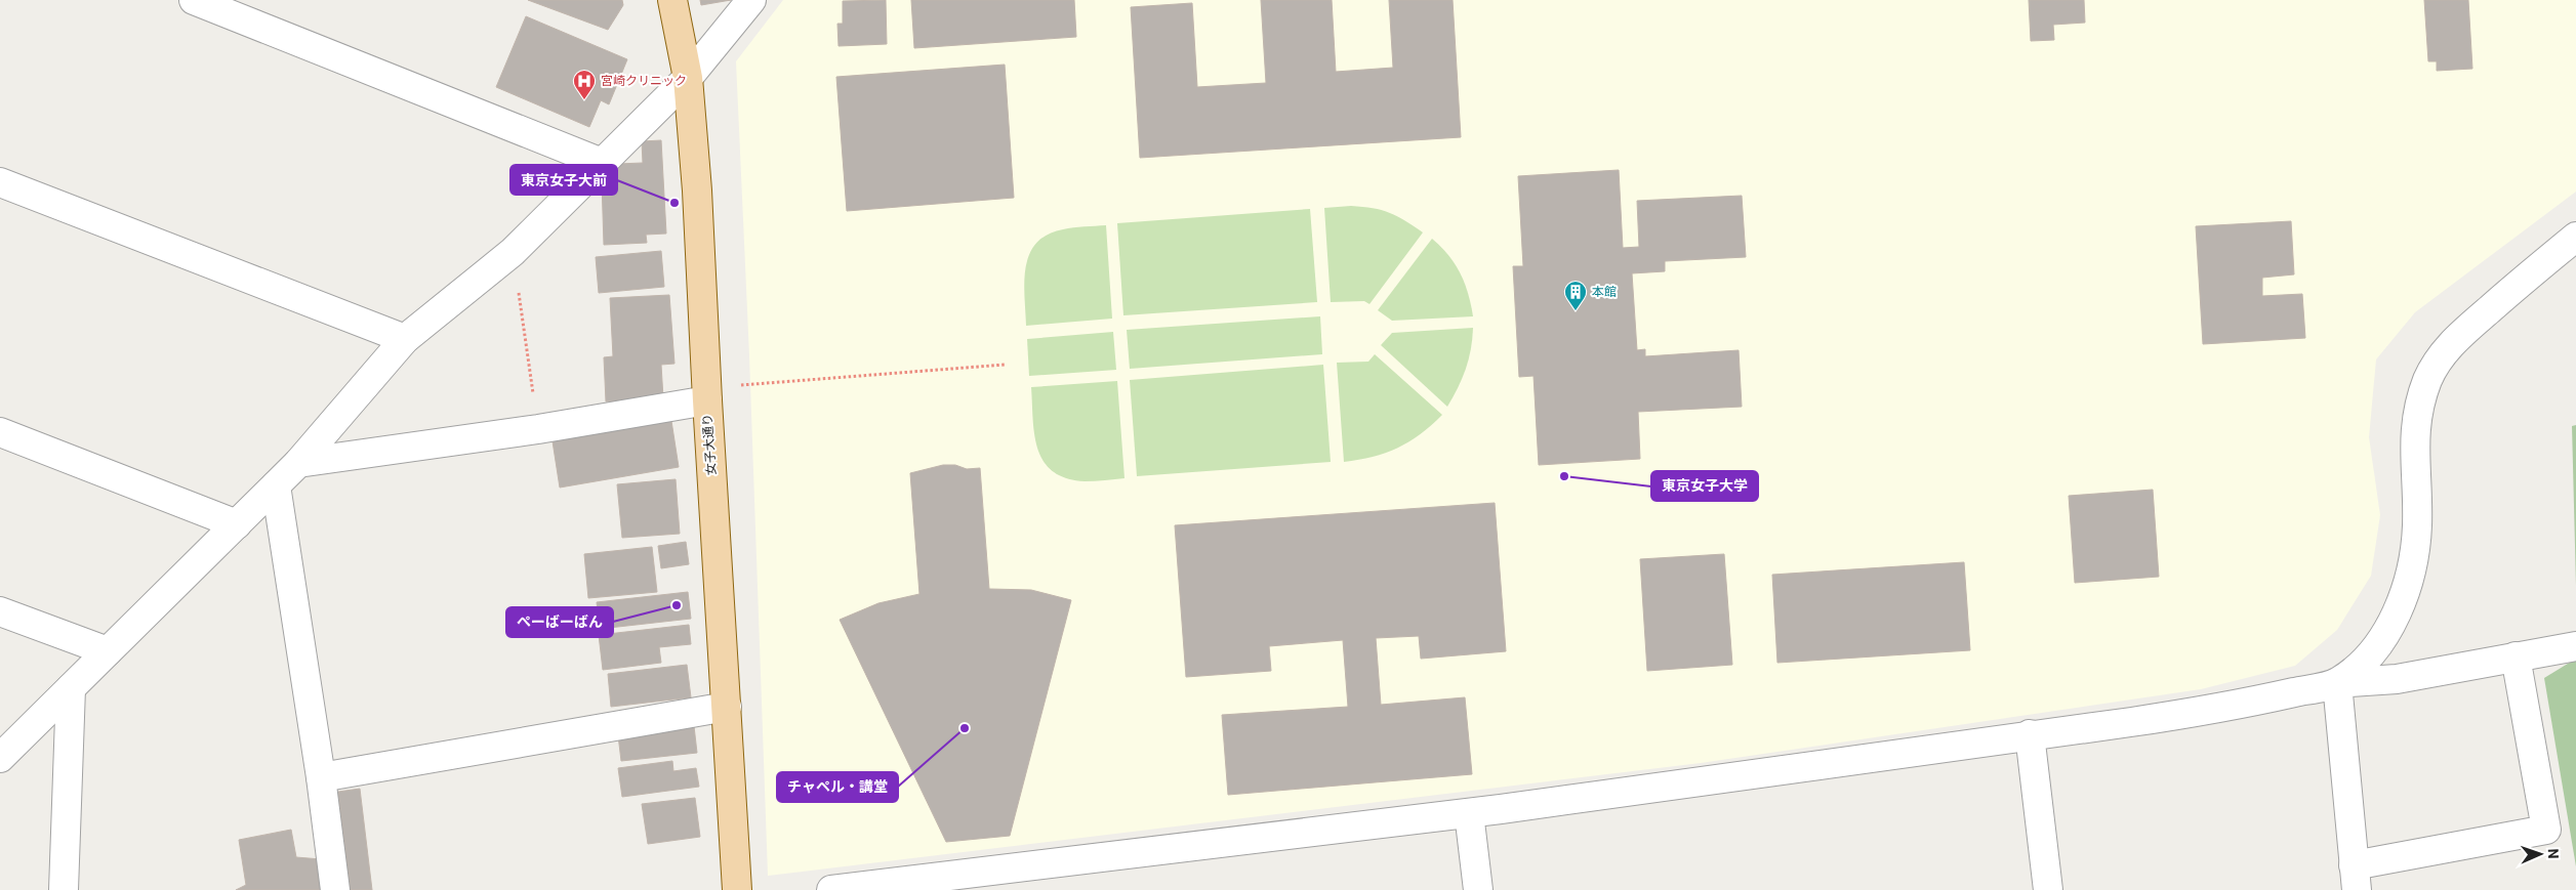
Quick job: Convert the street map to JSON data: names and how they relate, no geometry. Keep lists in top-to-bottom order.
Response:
{
  "streets": {
    "main road": ["女子大通り"]
  },
  "places": {
    "hospital": ["宮崎クリニック"],
    "other": [
      "東京女子大前",
      "東京女子大学",
      "ぺーばーばん",
      "チャペル・講堂"
    ],
    "building": ["本館"]
  },
  "north": "right"
}
